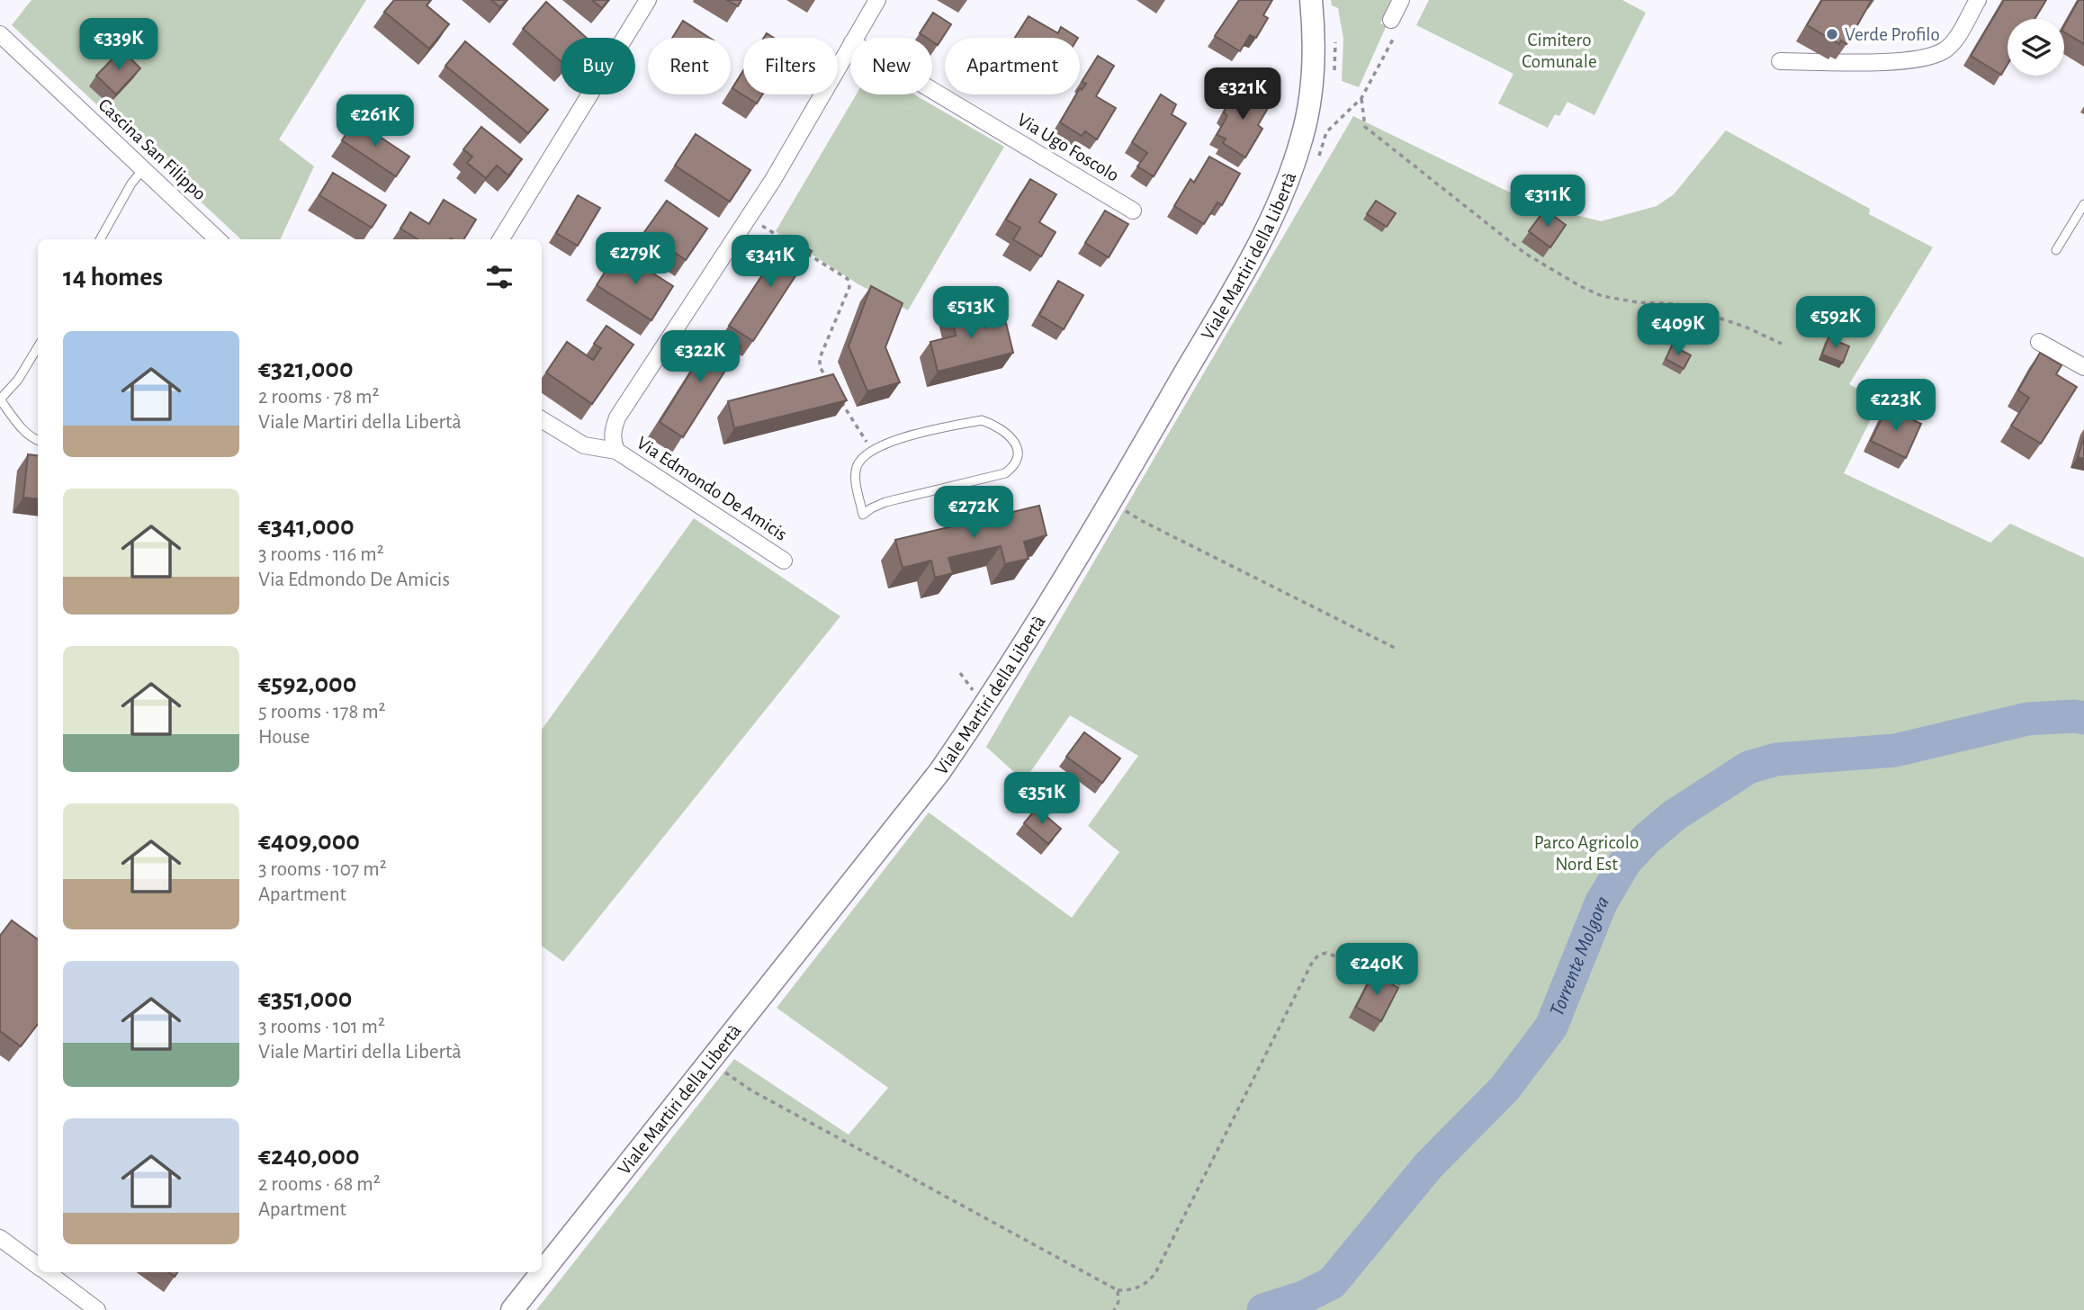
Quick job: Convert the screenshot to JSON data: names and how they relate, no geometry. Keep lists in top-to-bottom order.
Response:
{
  "streets": {
    "street": [
      "Via Ugo Foscolo",
      "Cascina San Filippo",
      "Viale Martiri della Libertà",
      "Via Edmondo De Amicis"
    ]
  },
  "water": ["Torrente Molgora"],
  "parks": ["Cimitero Comunale", "Parco Agricolo Nord Est"],
  "places": ["Verde Profilo"],
  "page": {
    "price": [
      "€339K",
      "€321K",
      "€261K",
      "€311K",
      "€279K",
      "€341K",
      "€513K",
      "€592K",
      "€409K",
      "€322K",
      "€223K",
      "€272K",
      "€351K",
      "€240K"
    ],
    "chip": [
      "Buy",
      "Rent",
      "Filters",
      "New",
      "Apartment"
    ],
    "heading": "14 homes",
    "list": [
      {
        "name": "€321,000",
        "note": "2 rooms · 78 m² · Viale Martiri della Libertà"
      },
      {
        "name": "€341,000",
        "note": "3 rooms · 116 m² · Via Edmondo De Amicis"
      },
      {
        "name": "€592,000",
        "note": "5 rooms · 178 m² · House"
      },
      {
        "name": "€409,000",
        "note": "3 rooms · 107 m² · Apartment"
      },
      {
        "name": "€351,000",
        "note": "3 rooms · 101 m² · Viale Martiri della Libertà"
      },
      {
        "name": "€240,000",
        "note": "2 rooms · 68 m² · Apartment"
      }
    ]
  }
}
